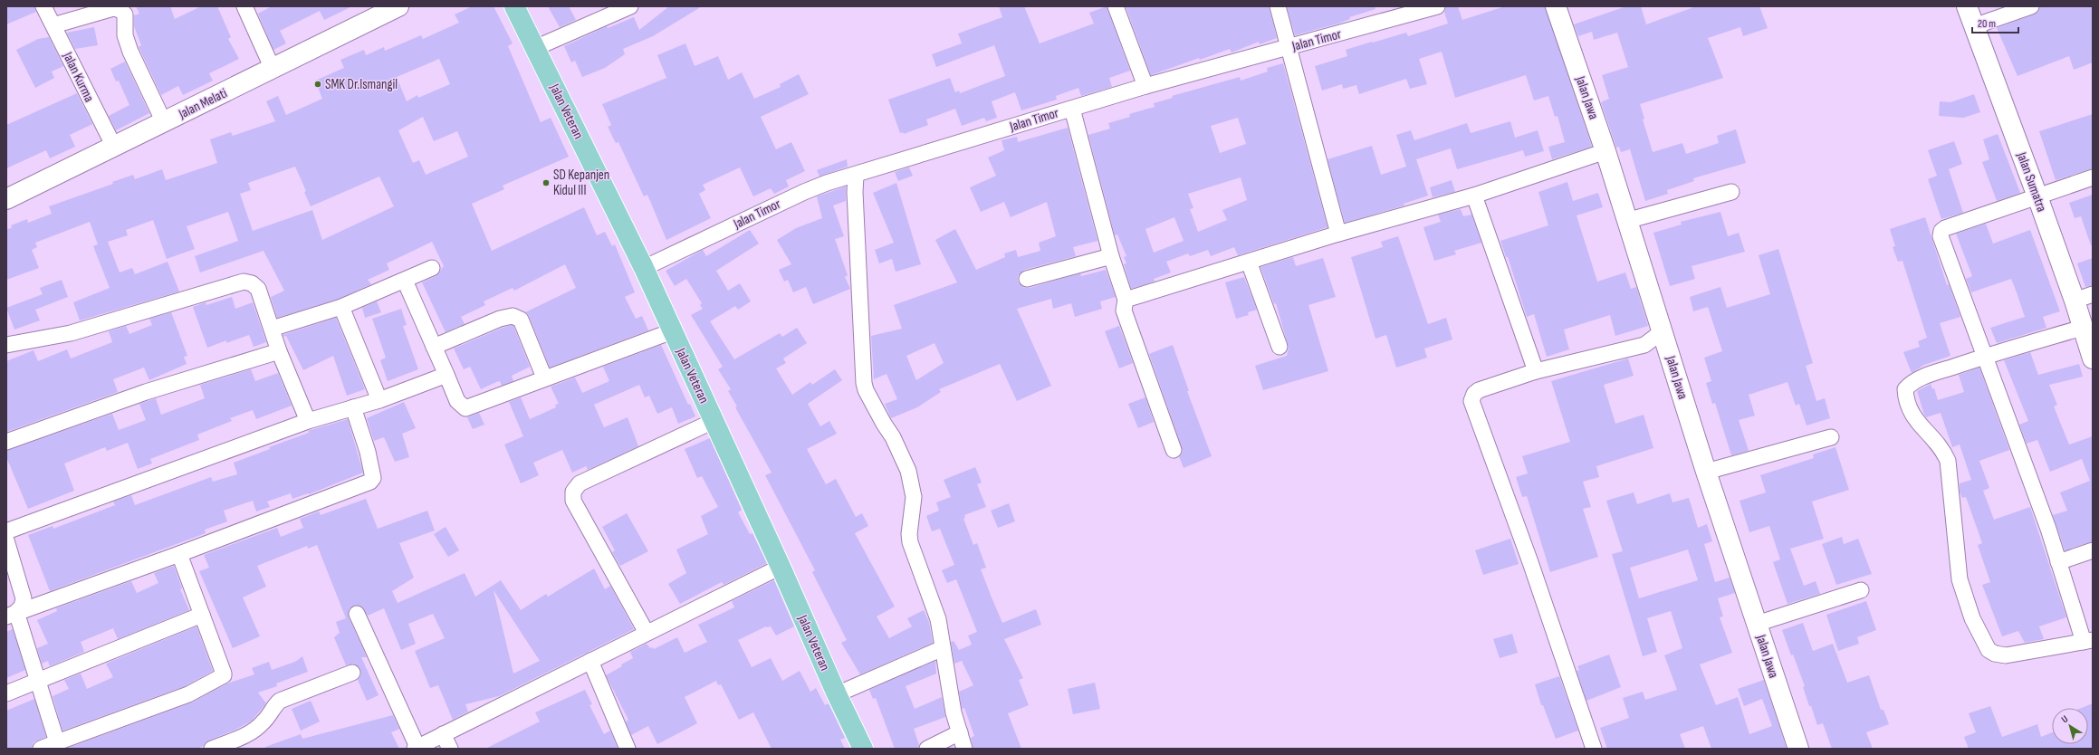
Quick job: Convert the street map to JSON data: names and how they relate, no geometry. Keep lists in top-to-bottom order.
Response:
{
  "streets": {
    "main road": [
      "Jalan Jawa",
      "Jalan Melati",
      "Jalan Veteran",
      "Jalan Sumatra"
    ],
    "street": ["Jalan Timor", "Jalan Kurma"]
  },
  "crossings": [
    ["Jalan Timor", "Jalan Veteran"],
    ["Jalan Kurma", "Jalan Melati"]
  ],
  "places": ["SMK Dr.Ismangil", "SD Kepanjen Kidul III"],
  "scale_bar": "20 m",
  "north": "top left"
}
